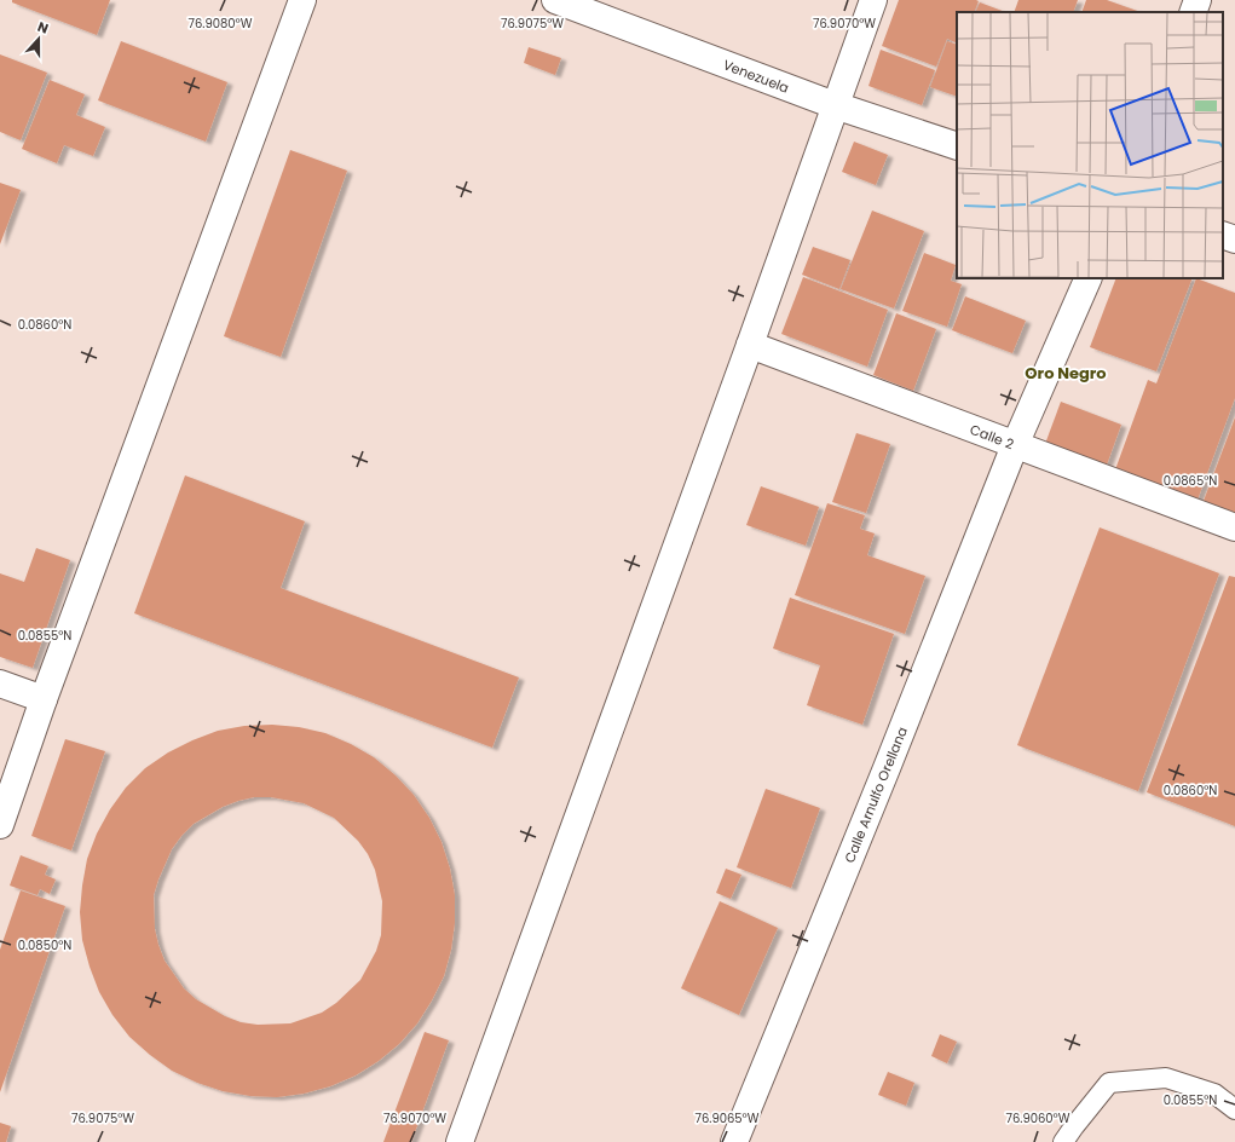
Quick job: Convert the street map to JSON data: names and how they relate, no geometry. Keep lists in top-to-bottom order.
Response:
{
  "streets": {
    "street": ["Venezuela", "Calle 2", "Calle Arnulfo Orellana"]
  },
  "crossings": [
    ["Calle 2", "Calle Arnulfo Orellana"]
  ],
  "districts": ["Oro Negro"],
  "north": "top",
  "coordinates": [
    "76.9080°W",
    "76.9075°W",
    "76.9070°W",
    "0.0860°N",
    "0.0865°N",
    "0.0855°N",
    "0.0850°N",
    "76.9065°W",
    "76.9060°W"
  ]
}
